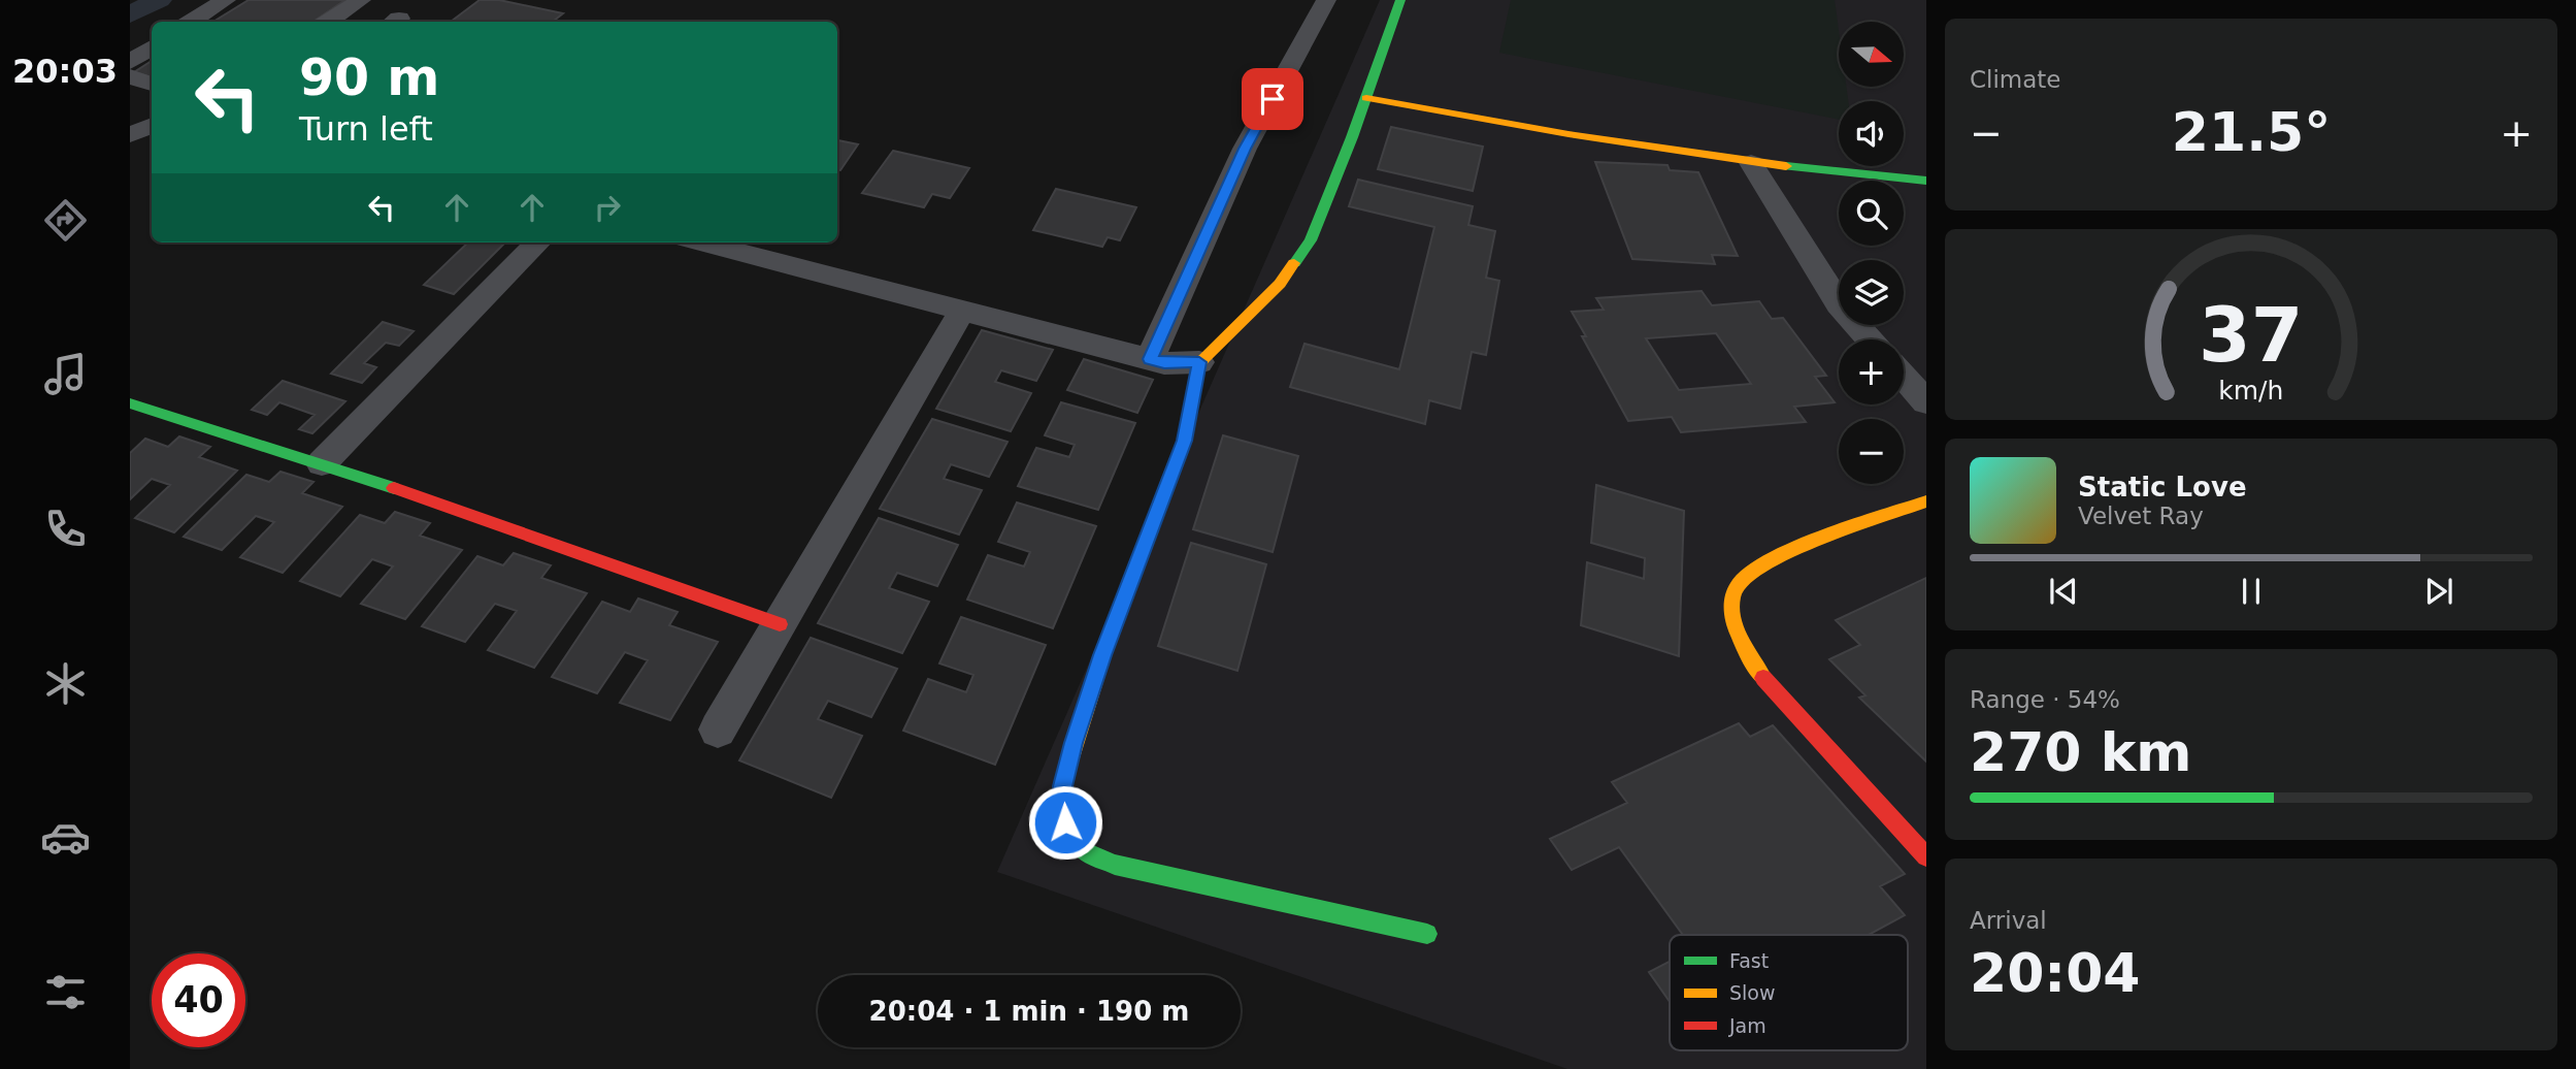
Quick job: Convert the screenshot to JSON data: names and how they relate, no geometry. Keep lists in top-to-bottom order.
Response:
{
  "legend": ["Fast", "Slow", "Jam"],
  "north": "right",
  "page": {
    "tabs": "20:03",
    "tile": [
      "Climate",
      ["Range · 54%", "270 km"],
      ["Arrival", "20:04"]
    ],
    "map_buttons": ["+", "−"],
    "turn": ["90 m", "Turn left"],
    "heat": ["−", "21.5°", "+"],
    "song": ["Static Love", "Velvet Ray"],
    "limit": "40",
    "trip": "20:04 · 1 min · 190 m",
    "gauge": ["37", "km/h"]
  }
}
